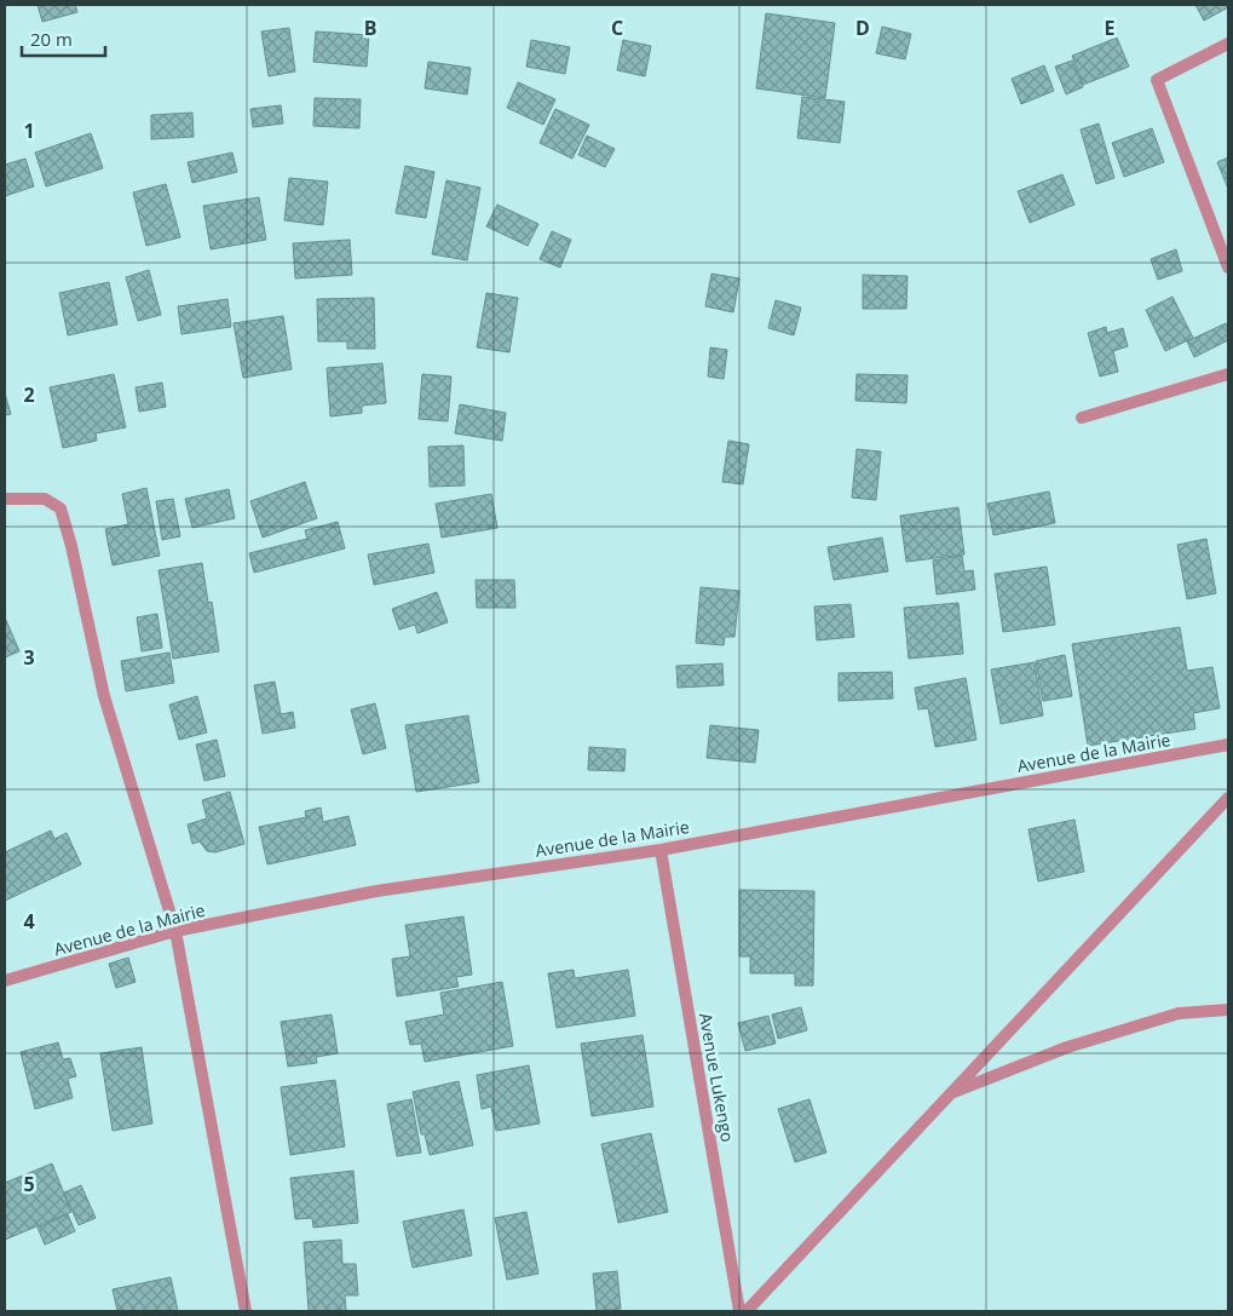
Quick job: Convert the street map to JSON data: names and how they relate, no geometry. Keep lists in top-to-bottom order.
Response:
{
  "streets": {
    "street": ["Avenue de la Mairie", "Avenue Lukengo"]
  },
  "crossings": [
    ["Avenue de la Mairie", "Avenue Lukengo"]
  ],
  "scale_bar": "20 m",
  "grid": {
    "columns": [
      "B",
      "C",
      "D",
      "E"
    ],
    "rows": [
      "1",
      "2",
      "3",
      "4",
      "5"
    ]
  }
}
